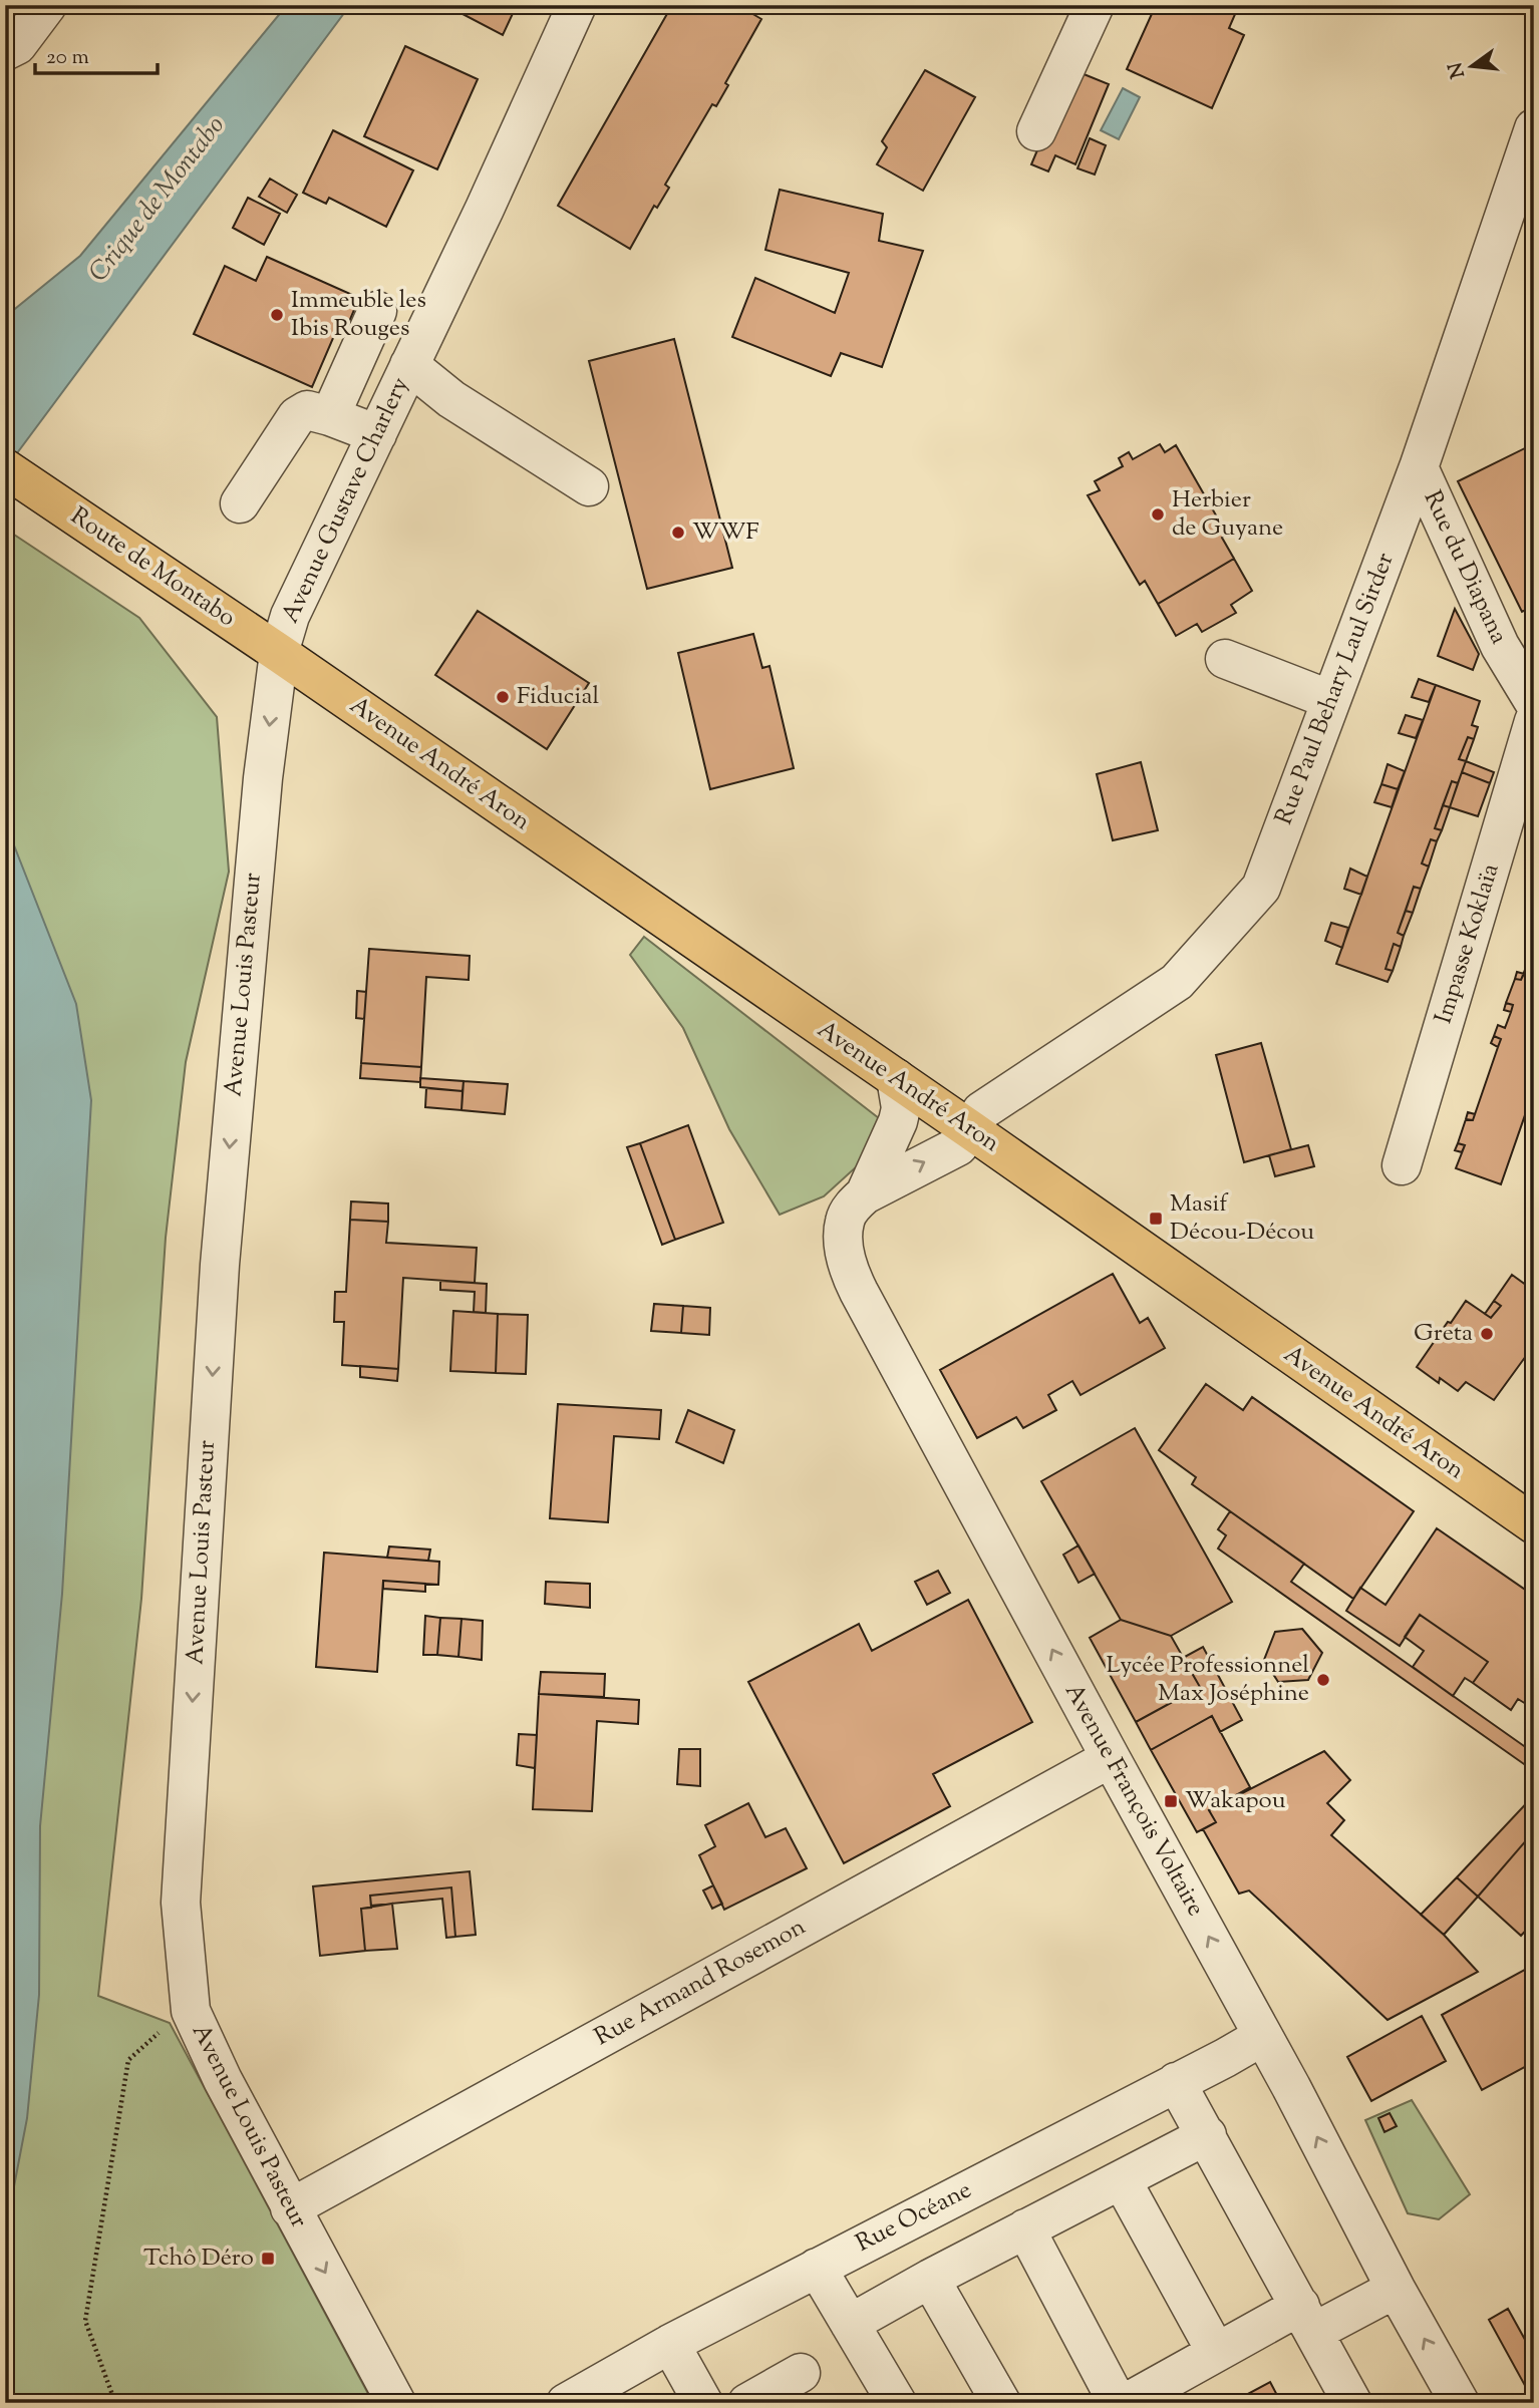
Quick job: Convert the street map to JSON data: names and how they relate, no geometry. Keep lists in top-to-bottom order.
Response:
{
  "streets": {
    "main road": ["Route de Montabo", "Avenue André Aron"],
    "street": [
      "Avenue Gustave Charlery",
      "Rue du Diapana",
      "Rue Paul Behary Laul Sirder",
      "Impasse Koklaïa",
      "Avenue Louis Pasteur",
      "Avenue François Voltaire",
      "Rue Armand Rosemon",
      "Rue Océane"
    ]
  },
  "crossings": [
    ["Avenue Gustave Charlery", "Route de Montabo"],
    ["Avenue Gustave Charlery", "Avenue André Aron"],
    ["Avenue Gustave Charlery", "Avenue Louis Pasteur"],
    ["Route de Montabo", "Avenue André Aron"],
    ["Route de Montabo", "Avenue Louis Pasteur"],
    ["Rue du Diapana", "Rue Paul Behary Laul Sirder"],
    ["Rue Paul Behary Laul Sirder", "Avenue André Aron"],
    ["Rue Paul Behary Laul Sirder", "Avenue François Voltaire"],
    ["Avenue André Aron", "Avenue Louis Pasteur"],
    ["Avenue André Aron", "Avenue François Voltaire"],
    ["Avenue Louis Pasteur", "Rue Armand Rosemon"],
    ["Avenue François Voltaire", "Rue Armand Rosemon"],
    ["Avenue François Voltaire", "Rue Océane"]
  ],
  "one_way": ["Avenue Louis Pasteur"],
  "water": ["Crique de Montabo"],
  "places": {
    "other": [
      "Immeuble les Ibis Rouges",
      "Herbier de Guyane",
      "WWF",
      "Fiducial",
      "Greta",
      "Lycée Professionnel Max Joséphine"
    ],
    "transit": ["Masif Décou-Décou", "Wakapou", "Tchô Déro"]
  },
  "scale_bar": "20 m",
  "north": "left"
}
